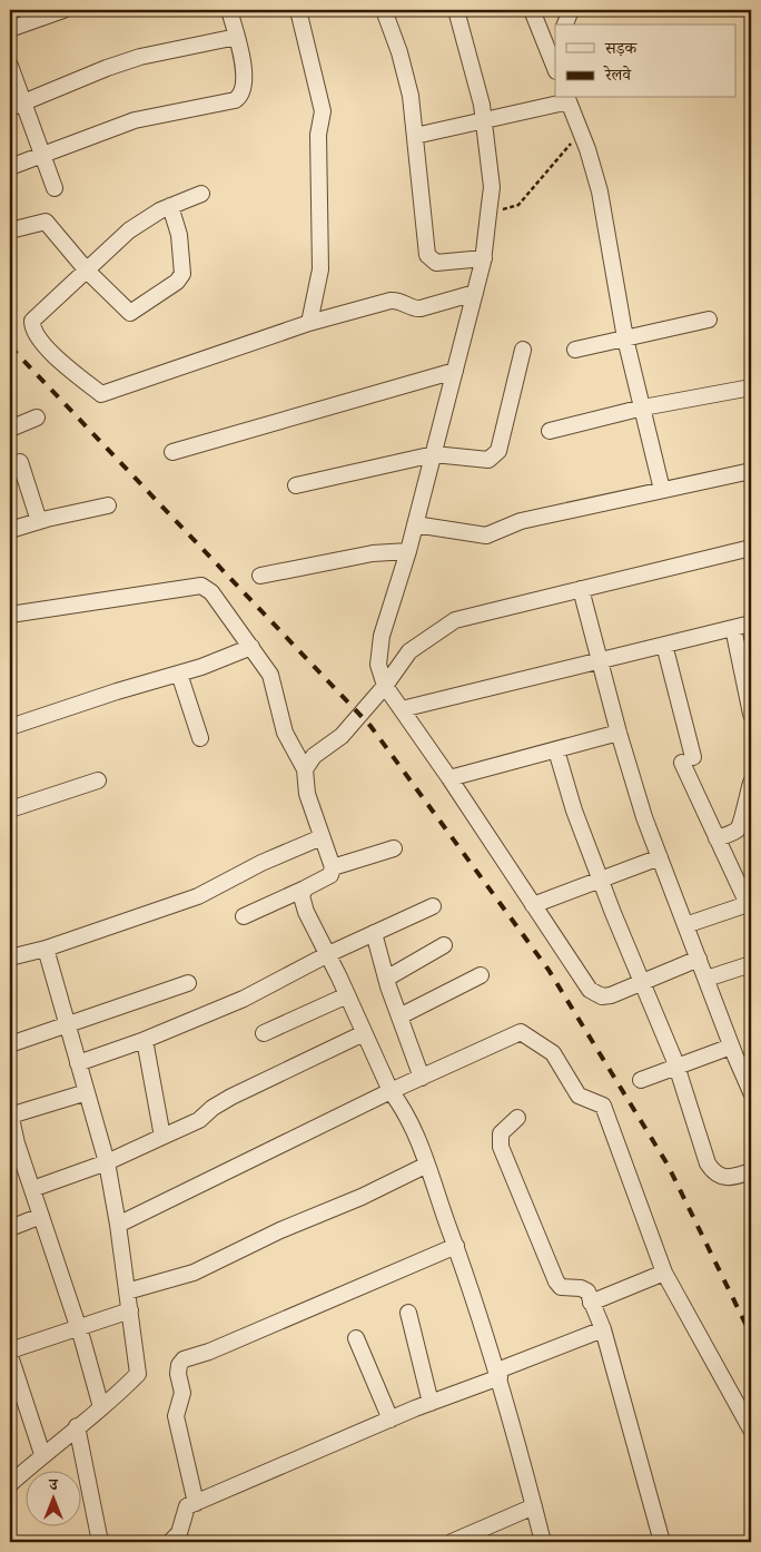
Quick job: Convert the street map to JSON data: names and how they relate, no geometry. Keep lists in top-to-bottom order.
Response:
{
  "legend": ["सड़क", "रेलवे"],
  "north": "top"
}
